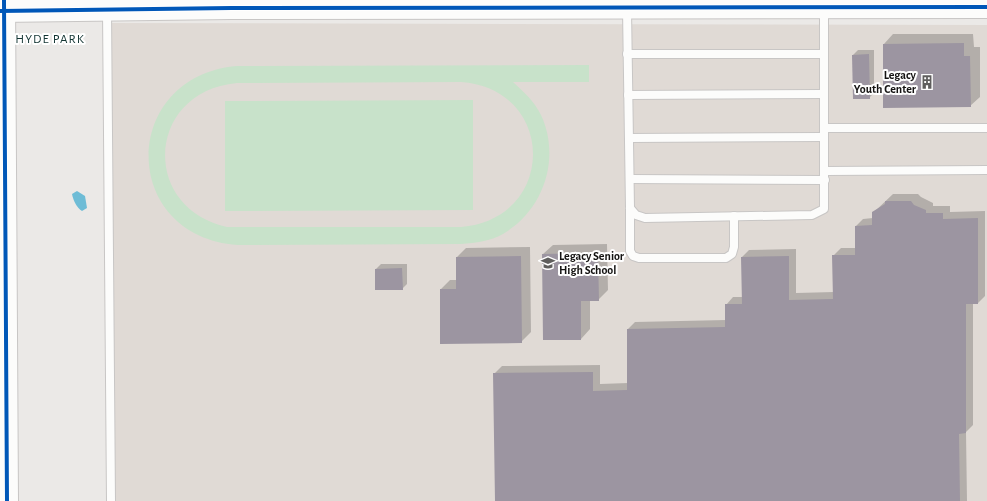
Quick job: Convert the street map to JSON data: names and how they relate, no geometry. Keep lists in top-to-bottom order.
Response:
{
  "districts": ["HYDE PARK"],
  "places": {
    "building": ["Legacy Youth Center"],
    "school or university": ["Legacy Senior High School"]
  }
}
